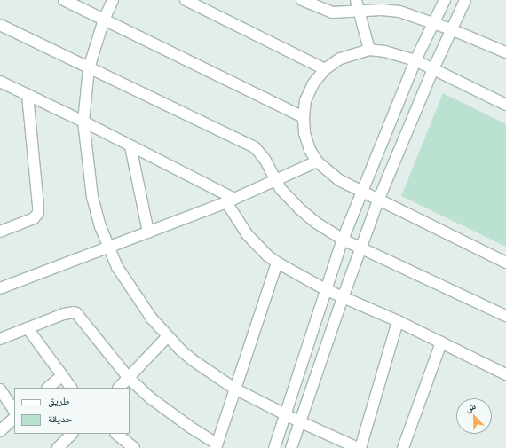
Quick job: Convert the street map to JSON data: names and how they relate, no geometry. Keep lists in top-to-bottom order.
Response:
{
  "legend": ["طريق", "حديقة"],
  "north": "top left"
}
